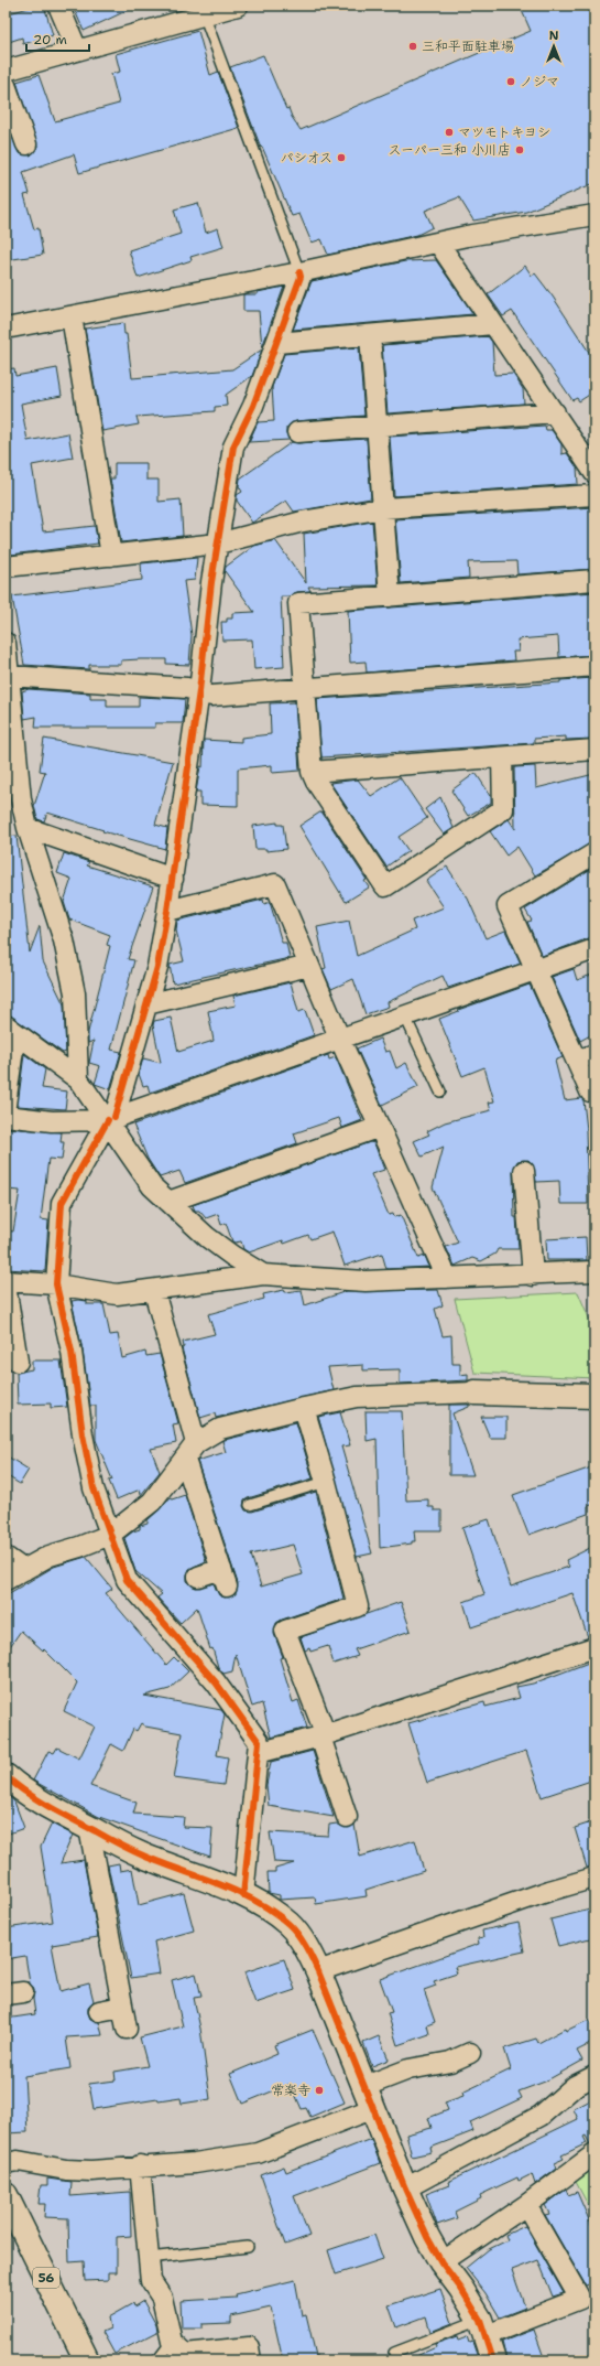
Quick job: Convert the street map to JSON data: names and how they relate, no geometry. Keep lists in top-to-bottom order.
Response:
{
  "streets": {
    "street": ["56"]
  },
  "places": [
    "三和平面駐車場",
    "ノジマ",
    "マツモトキヨシ",
    "スーパー三和 小川店",
    "パシオス",
    "常楽寺"
  ],
  "scale_bar": "20 m",
  "north": "top"
}
